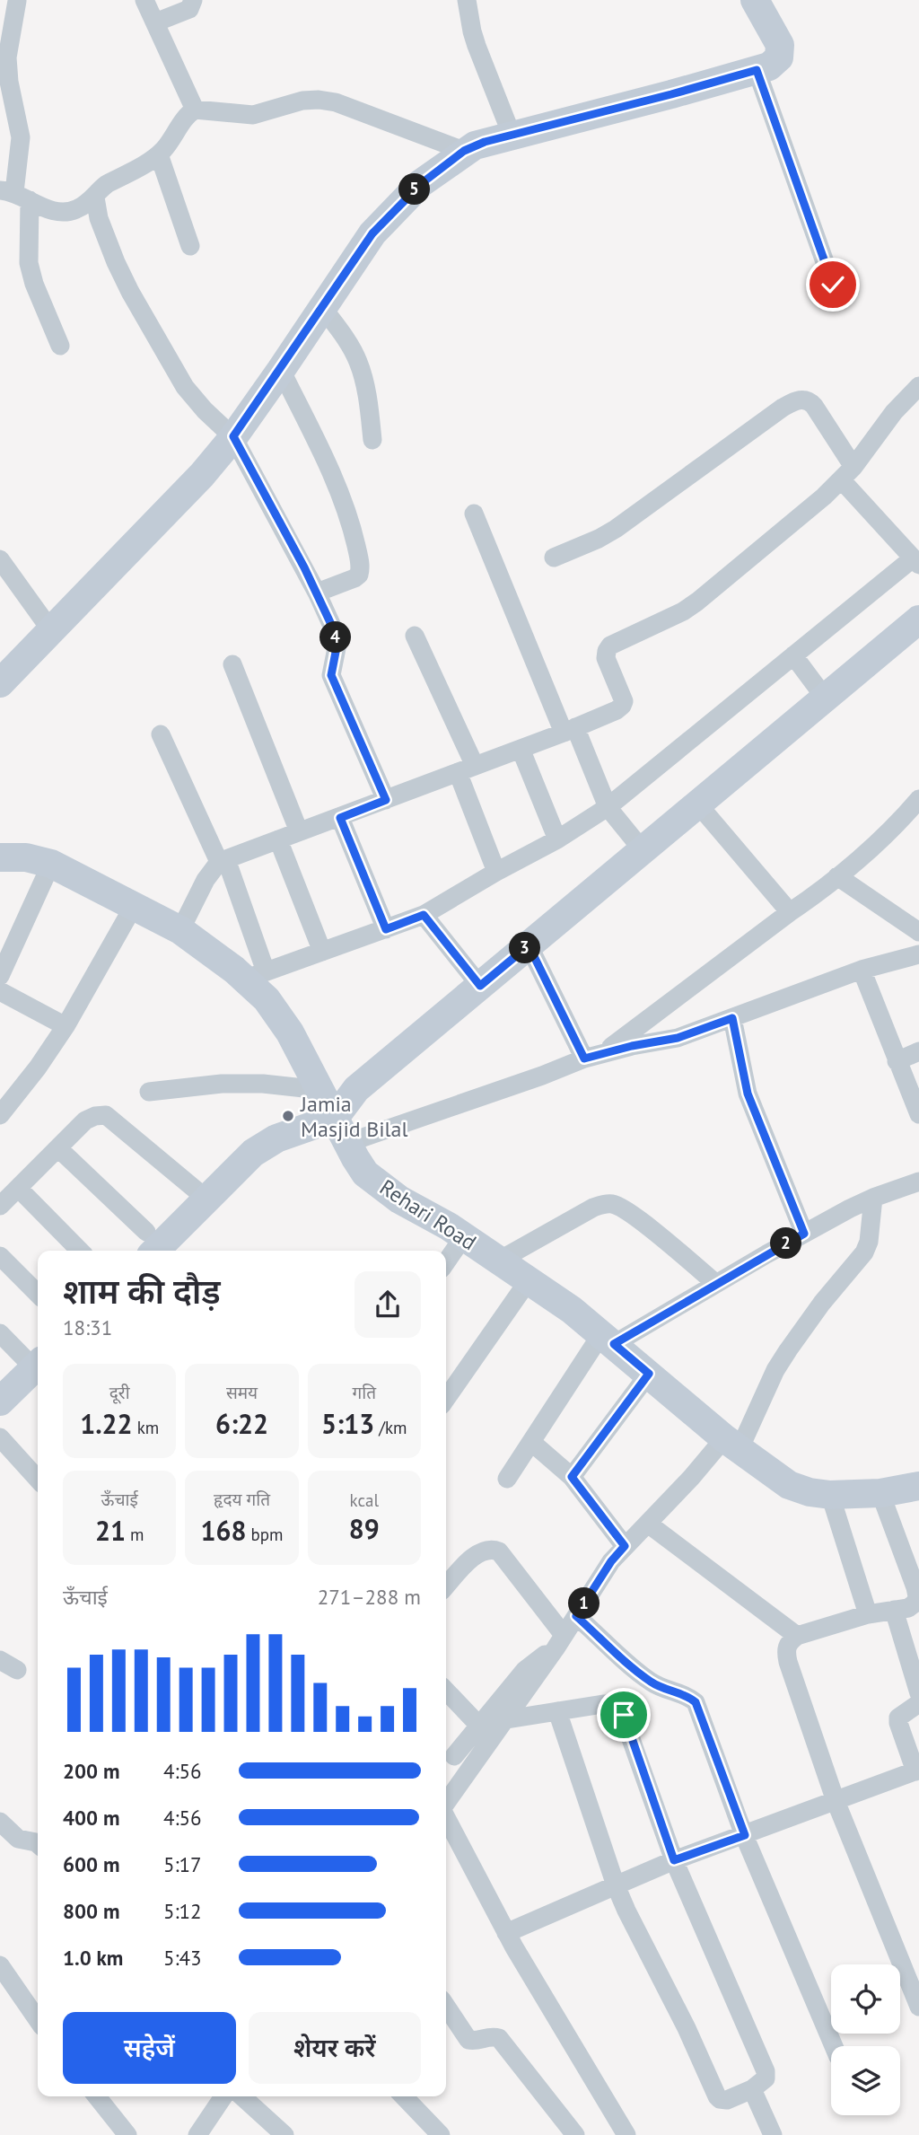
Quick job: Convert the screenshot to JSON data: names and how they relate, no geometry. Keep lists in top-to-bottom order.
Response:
{
  "streets": {
    "main road": ["Rehari Road"]
  },
  "places": ["Jamia Masjid Bilal"],
  "page": {
    "pins": [
      "5",
      "4",
      "3",
      "2",
      "1"
    ],
    "heading": ["शाम की दौड़", "18:31"],
    "stats": [
      ["दूरी", "1.22 km"],
      ["समय", "6:22"],
      ["गति", "5:13 /km"],
      ["ऊँचाई", "21 m"],
      ["हृदय गति", "168 bpm"],
      ["kcal", "89"]
    ],
    "chart": ["ऊँचाई", "271–288 m"],
    "list": [
      {
        "name": "200 m",
        "note": "4:56"
      },
      {
        "name": "400 m",
        "note": "4:56"
      },
      {
        "name": "600 m",
        "note": "5:17"
      },
      {
        "name": "800 m",
        "note": "5:12"
      },
      {
        "name": "1.0 km",
        "note": "5:43"
      }
    ],
    "buttons": ["सहेजें", "शेयर करें"]
  }
}
